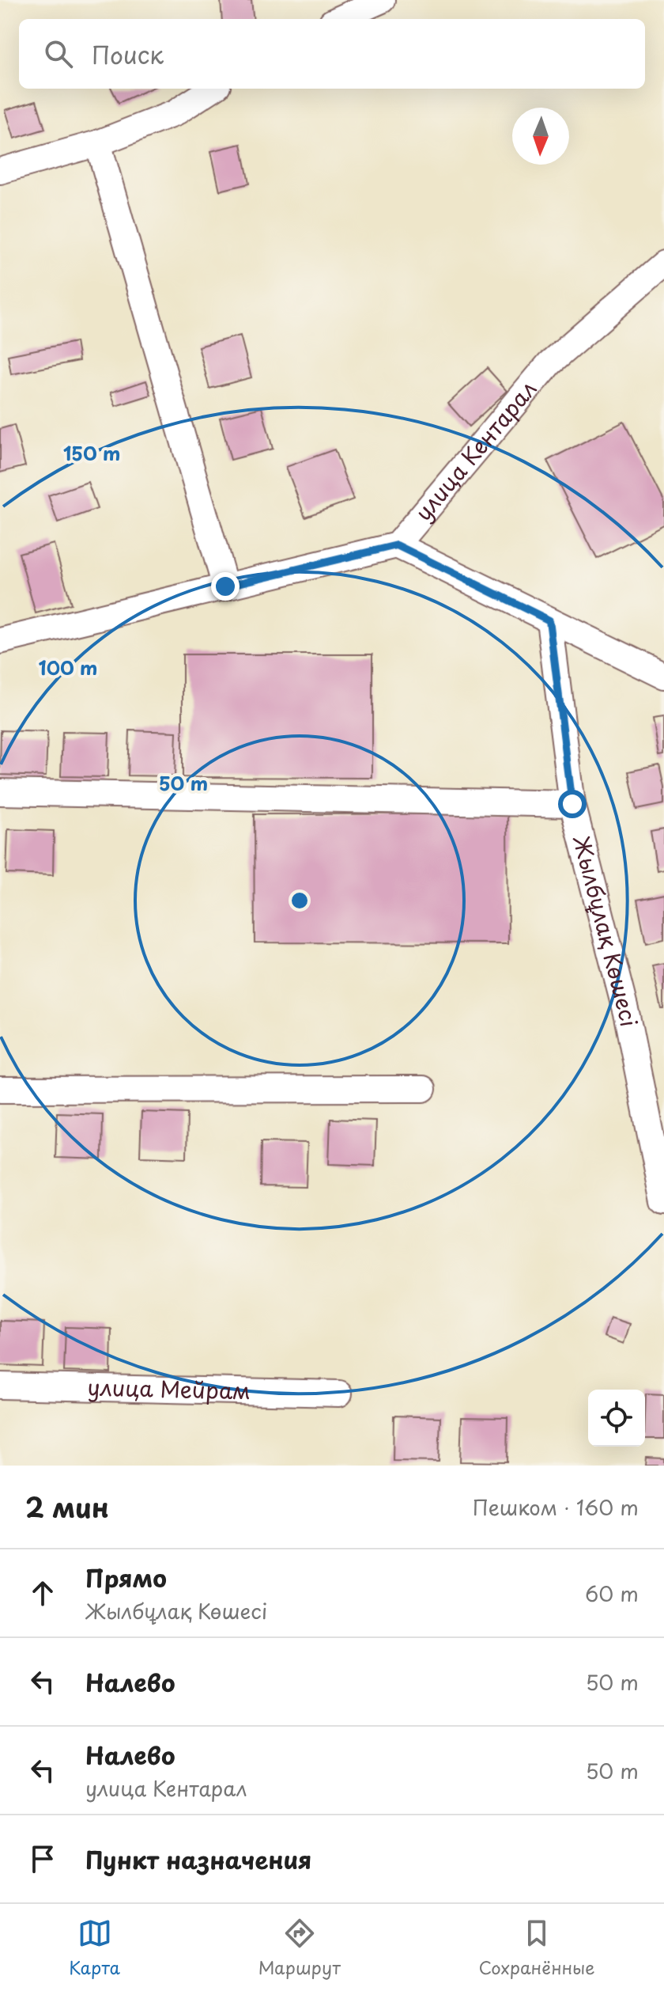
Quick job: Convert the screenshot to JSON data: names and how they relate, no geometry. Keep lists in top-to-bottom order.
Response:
{
  "streets": {
    "street": ["улица Кентарал", "Жылбұлақ Көшесі", "улица Мейрам"]
  },
  "north": "bottom",
  "page": {
    "search": "Поиск",
    "heading": ["2 мин", "Пешком · 160 m"],
    "list": [
      ["Прямо", "Жылбұлақ Көшесі", "60 m"],
      ["Налево", "50 m"],
      ["Налево", "улица Кентарал", "50 m"],
      "Пункт назначения"
    ],
    "nav": ["Карта", "Маршрут", "Сохранённые"]
  },
  "rings": ["150 m", "100 m", "50 m"]
}
